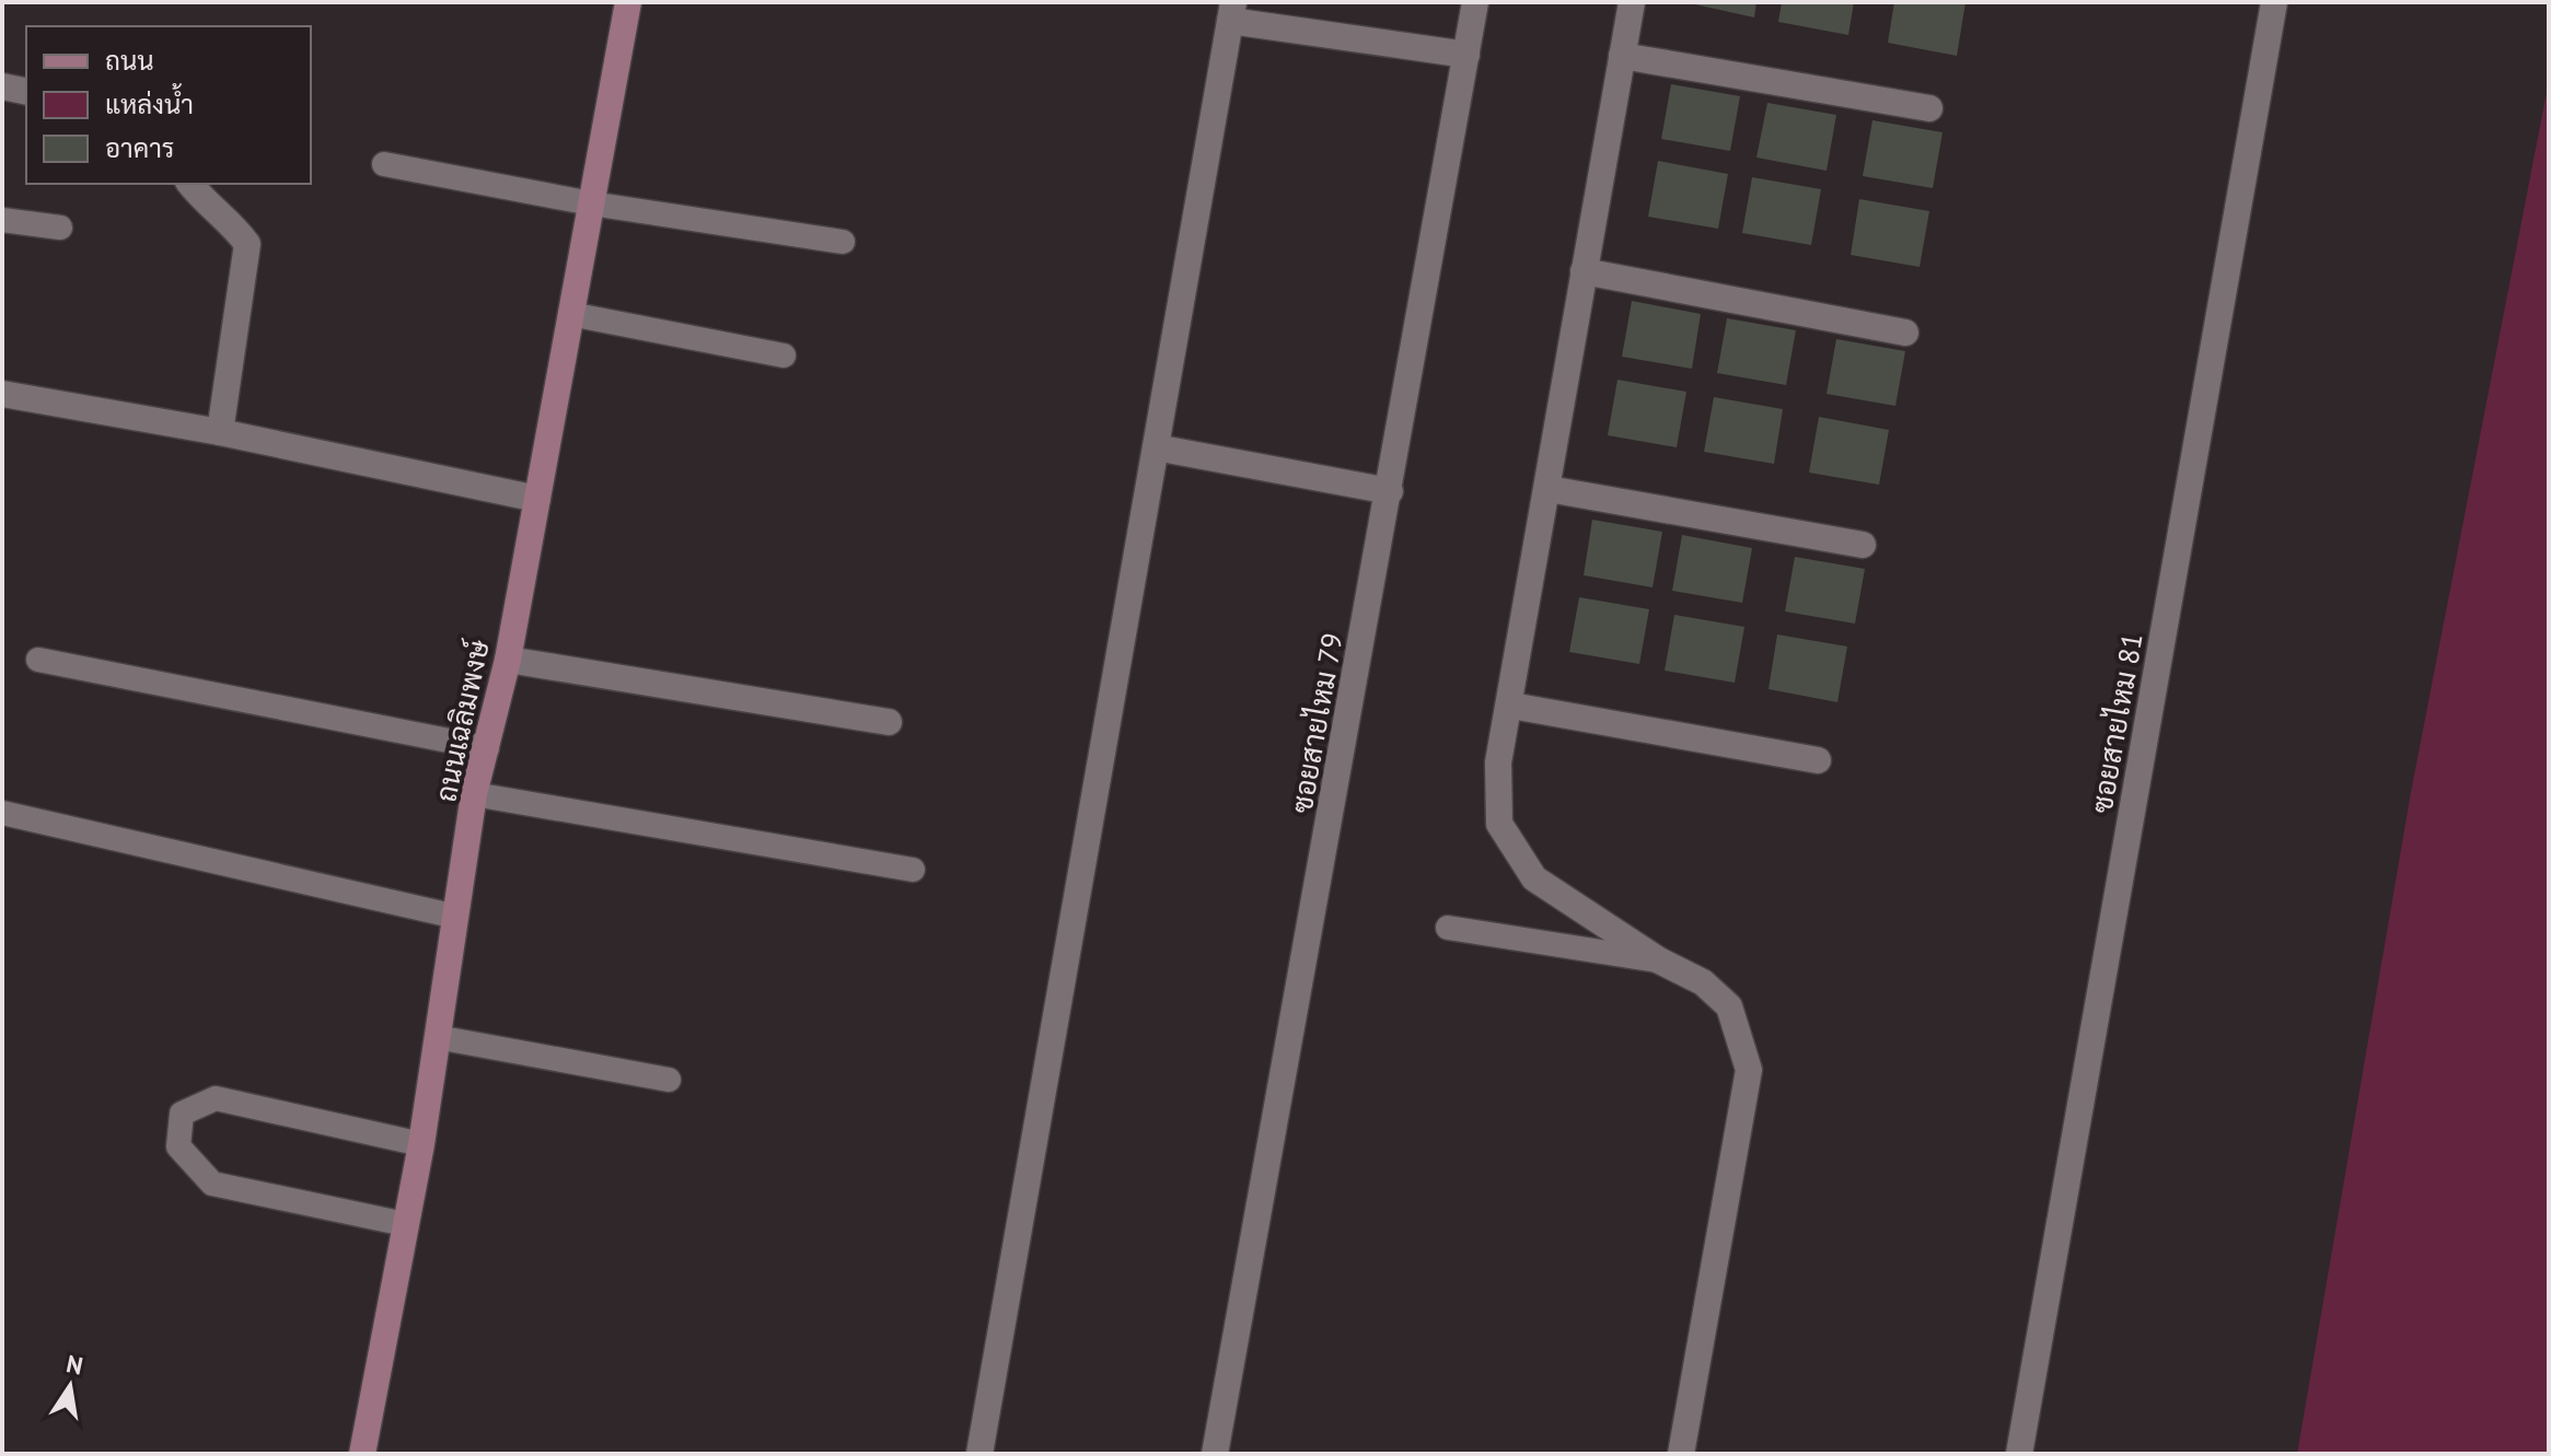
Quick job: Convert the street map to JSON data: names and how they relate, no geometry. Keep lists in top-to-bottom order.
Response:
{
  "streets": {
    "main road": ["ถนนเฉลิมพงษ์"],
    "street": ["ซอยสายไหม 79", "ซอยสายไหม 81"]
  },
  "legend": ["ถนน", "แหล่งน้ำ", "อาคาร"],
  "north": "top"
}
